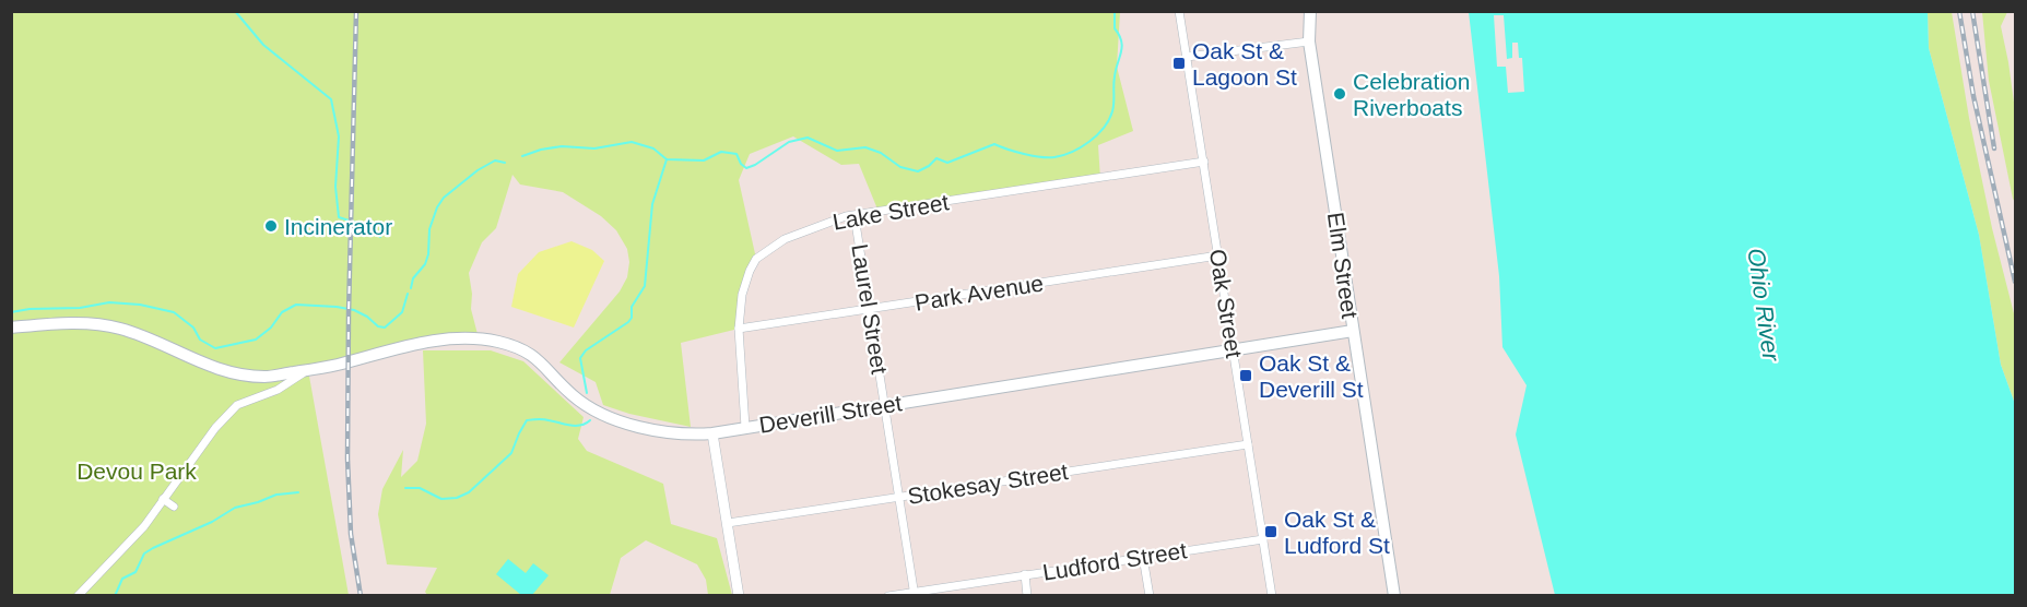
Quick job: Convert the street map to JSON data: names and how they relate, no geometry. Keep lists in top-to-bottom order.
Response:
{
  "streets": {
    "main road": ["Elm Street", "Deverill Street"],
    "street": [
      "Lake Street",
      "Park Avenue",
      "Oak Street",
      "Laurel Street",
      "Stokesay Street",
      "Ludford Street"
    ]
  },
  "crossings": [
    ["Lake Street", "Park Avenue"],
    ["Lake Street", "Oak Street"],
    ["Lake Street", "Laurel Street"],
    ["Lake Street", "Deverill Street"],
    ["Elm Street", "Deverill Street"],
    ["Park Avenue", "Oak Street"],
    ["Park Avenue", "Laurel Street"],
    ["Oak Street", "Deverill Street"],
    ["Oak Street", "Stokesay Street"],
    ["Oak Street", "Ludford Street"],
    ["Laurel Street", "Deverill Street"],
    ["Laurel Street", "Stokesay Street"],
    ["Laurel Street", "Ludford Street"]
  ],
  "water": ["Ohio River"],
  "parks": ["Devou Park"],
  "places": {
    "transit": ["Oak St & Lagoon St", "Oak St & Deverill St", "Oak St & Ludford St"],
    "other": ["Celebration Riverboats", "Incinerator"]
  }
}
